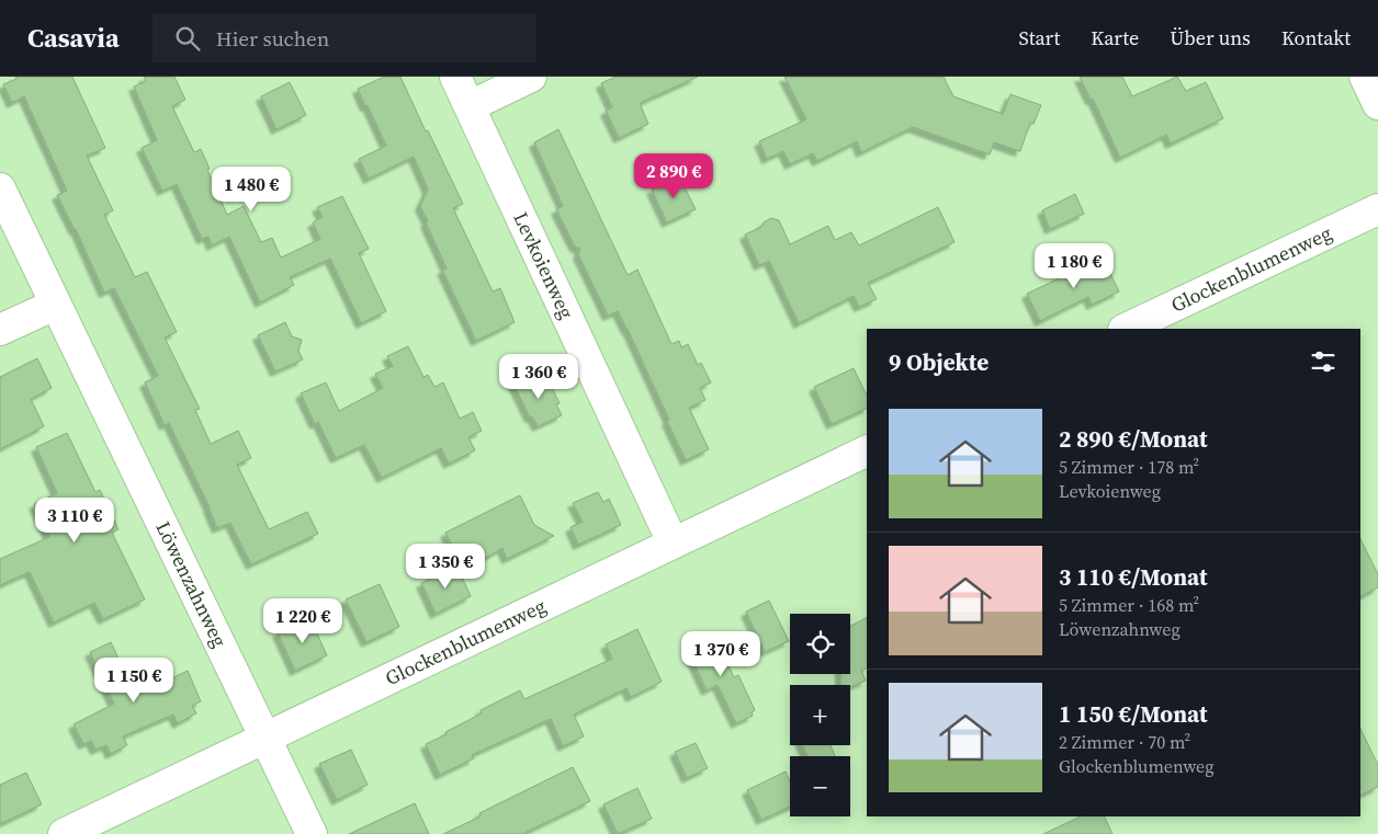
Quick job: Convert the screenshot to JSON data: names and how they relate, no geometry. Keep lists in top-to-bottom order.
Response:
{
  "streets": {
    "street": ["Levkoienweg", "Glockenblumenweg", "Löwenzahnweg"]
  },
  "crossings": [
    ["Levkoienweg", "Glockenblumenweg"],
    ["Glockenblumenweg", "Löwenzahnweg"]
  ],
  "page": {
    "header": "Casavia",
    "search": "Hier suchen",
    "nav": [
      "Start",
      "Karte",
      "Über uns",
      "Kontakt"
    ],
    "price": [
      "2 890 €",
      "1 480 €",
      "1 180 €",
      "1 360 €",
      "3 110 €",
      "1 350 €",
      "1 220 €",
      "1 370 €",
      "1 150 €"
    ],
    "heading": "9 Objekte",
    "list": [
      {
        "name": "2 890 €/Monat",
        "note": "5 Zimmer · 178 m² · Levkoienweg"
      },
      {
        "name": "3 110 €/Monat",
        "note": "5 Zimmer · 168 m² · Löwenzahnweg"
      },
      {
        "name": "1 150 €/Monat",
        "note": "2 Zimmer · 70 m² · Glockenblumenweg"
      }
    ],
    "map_buttons": ["+", "−"]
  }
}
